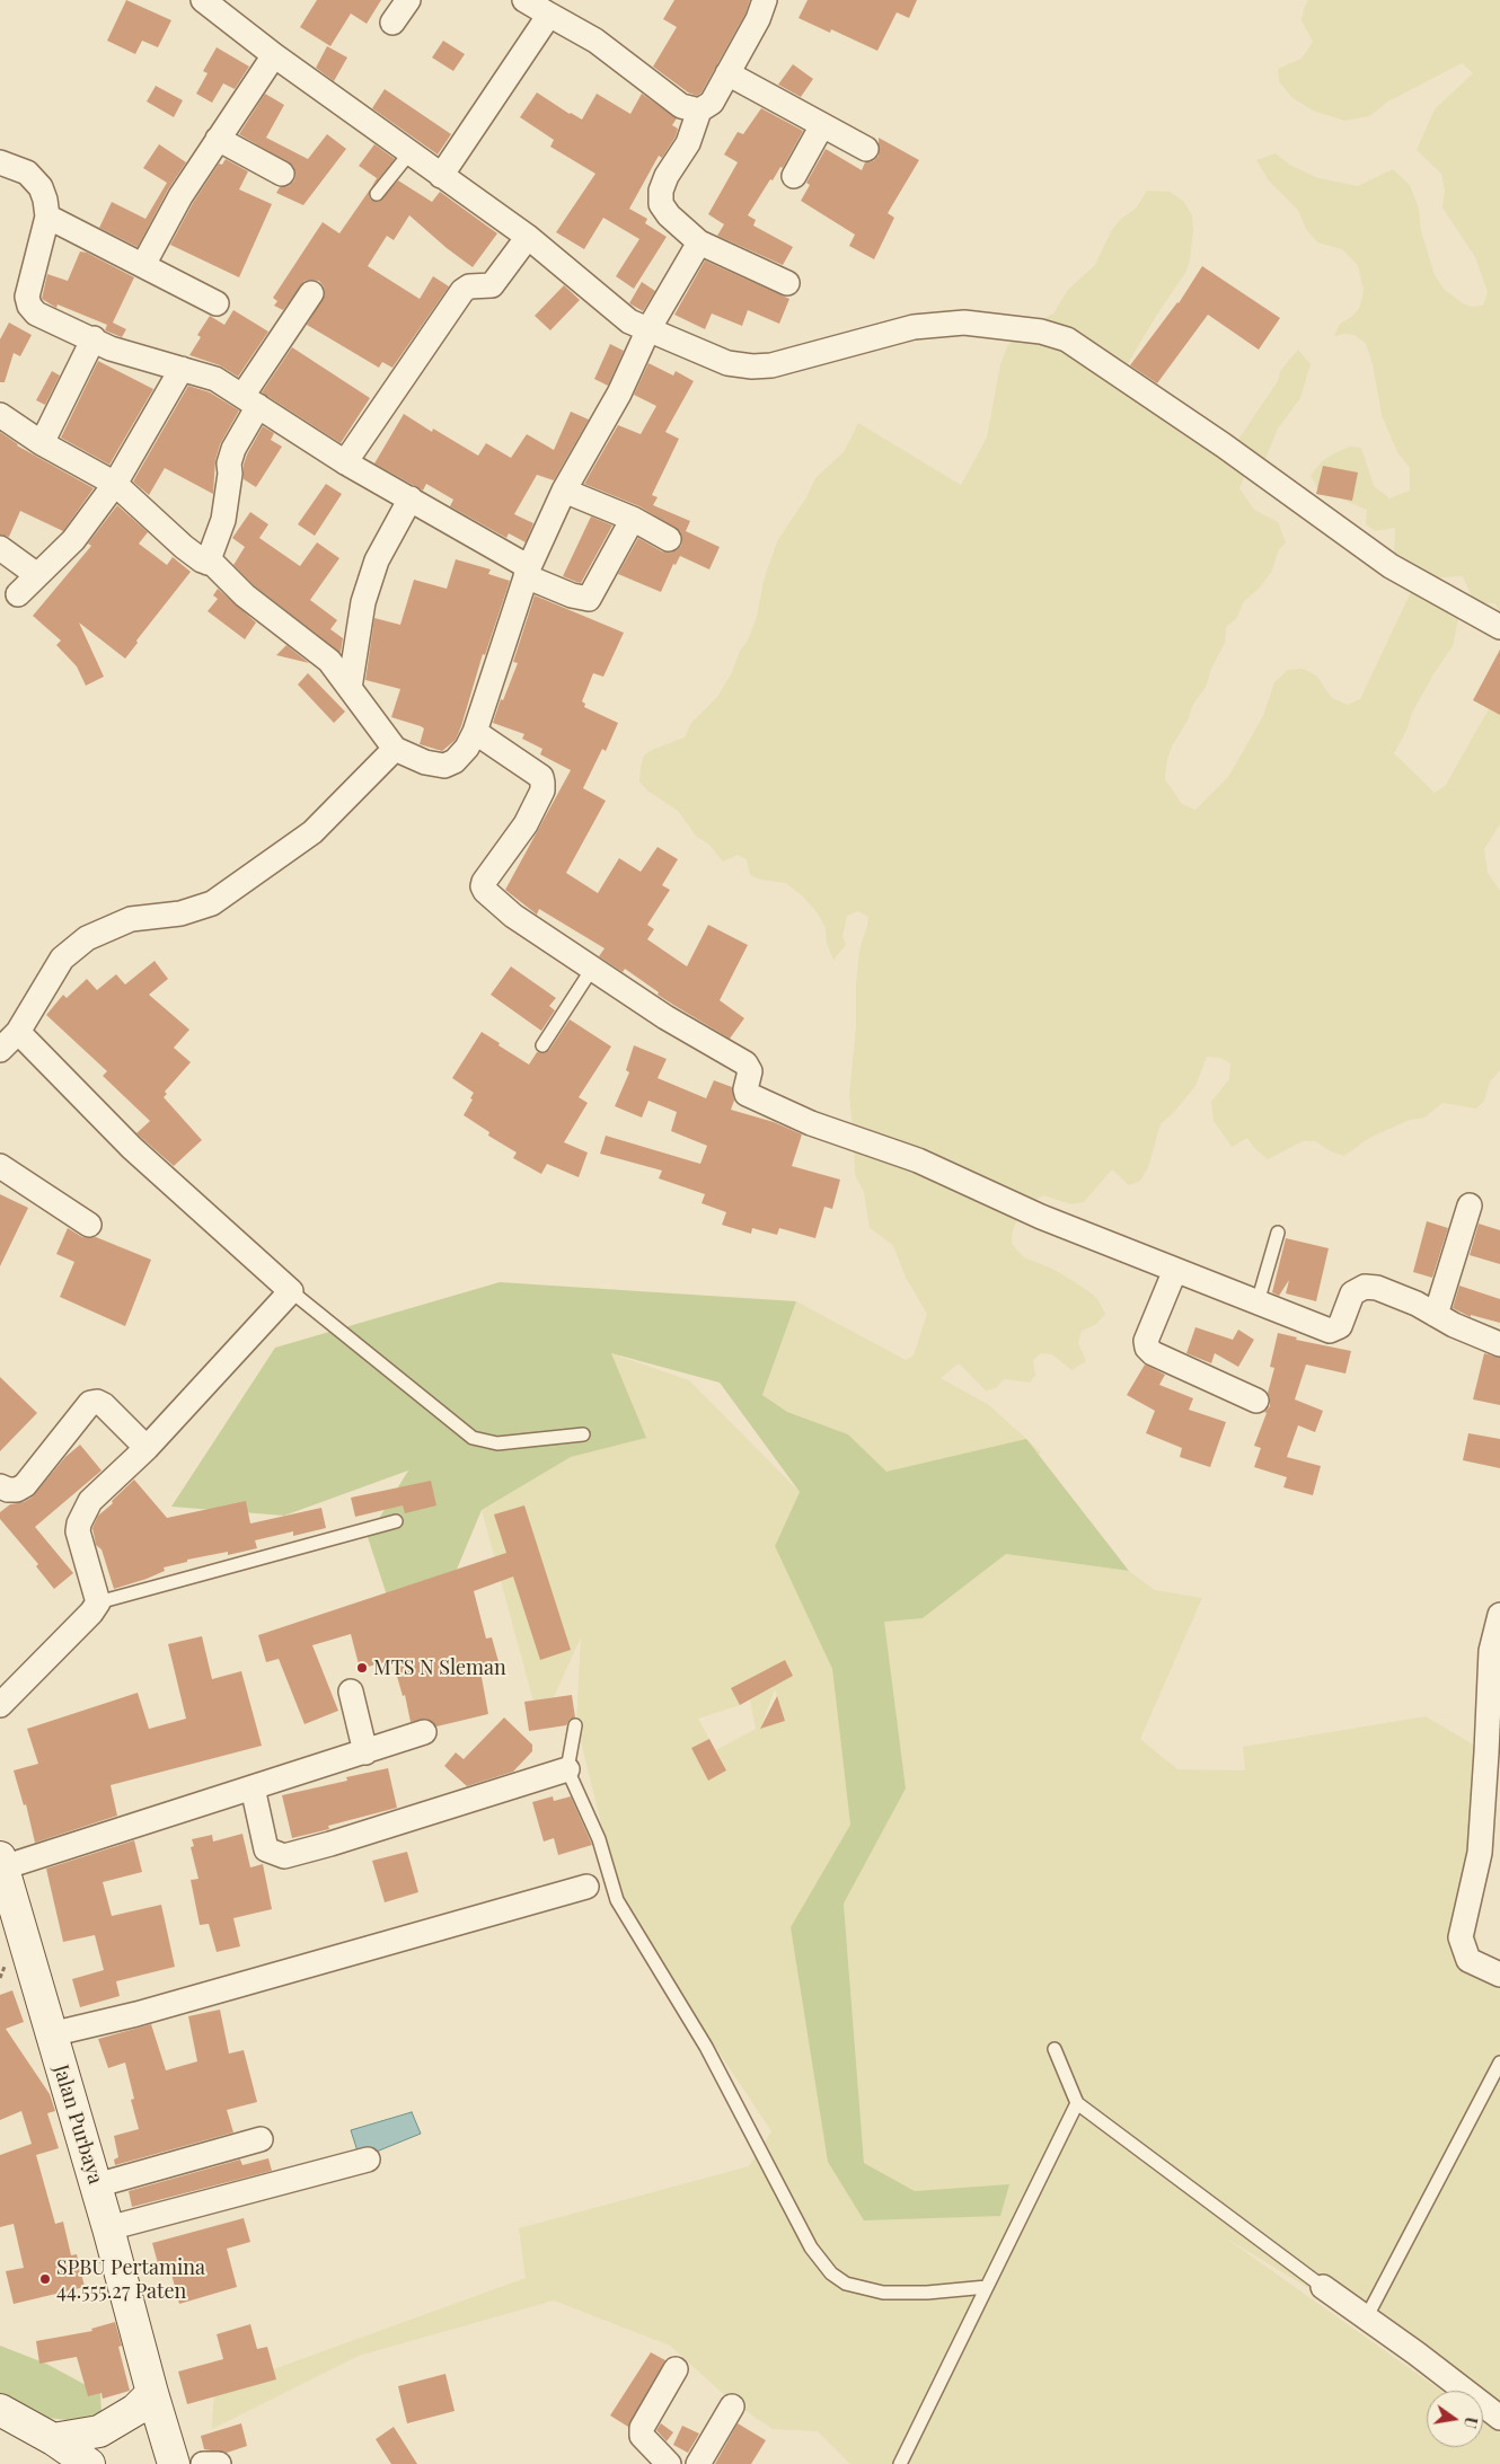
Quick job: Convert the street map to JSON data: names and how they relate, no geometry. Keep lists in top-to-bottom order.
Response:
{
  "streets": {
    "main road": ["Jalan Purbaya"]
  },
  "places": ["MTS N Sleman", "SPBU Pertamina 44.555.27 Paten"],
  "north": "right"
}
